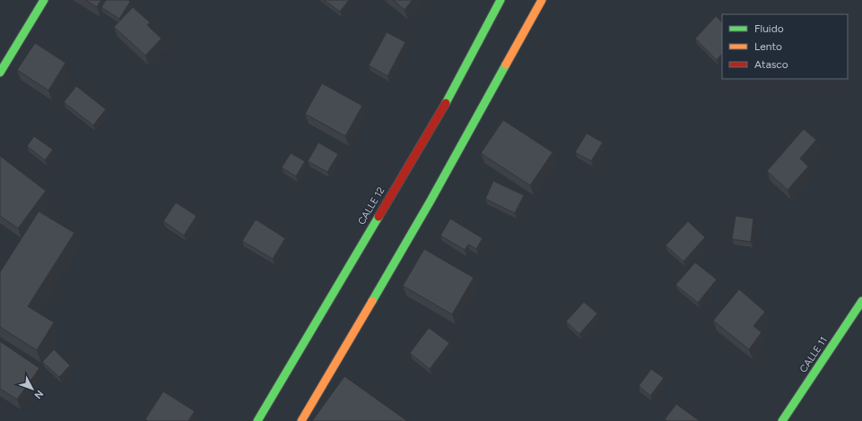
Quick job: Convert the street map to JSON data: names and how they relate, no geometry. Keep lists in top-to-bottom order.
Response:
{
  "streets": {
    "street": ["CALLE 12", "CALLE 11"]
  },
  "legend": ["Fluido", "Lento", "Atasco"],
  "north": "bottom right"
}
